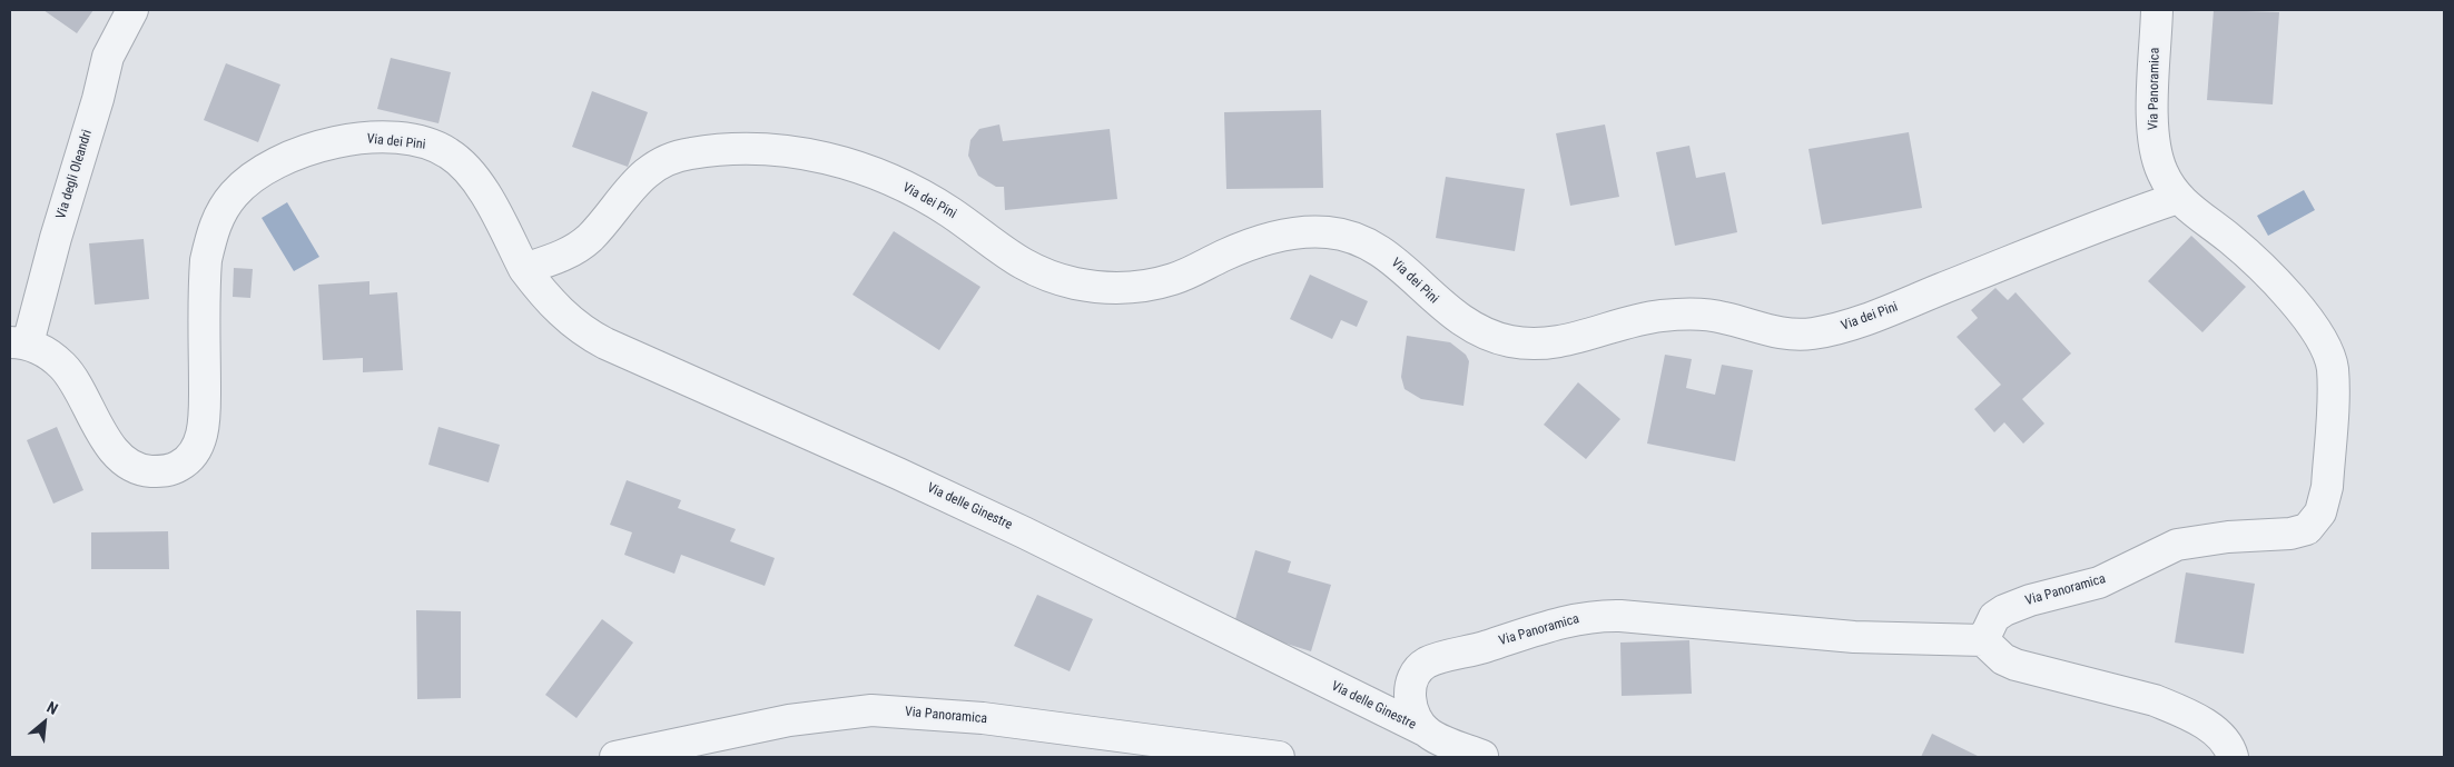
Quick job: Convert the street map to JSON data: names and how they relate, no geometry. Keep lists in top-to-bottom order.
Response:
{
  "streets": {
    "street": [
      "Via Panoramica",
      "Via dei Pini",
      "Via degli Oleandri",
      "Via delle Ginestre"
    ]
  },
  "crossings": [
    ["Via Panoramica", "Via dei Pini"],
    ["Via Panoramica", "Via delle Ginestre"],
    ["Via dei Pini", "Via degli Oleandri"],
    ["Via dei Pini", "Via delle Ginestre"]
  ],
  "north": "top right"
}
